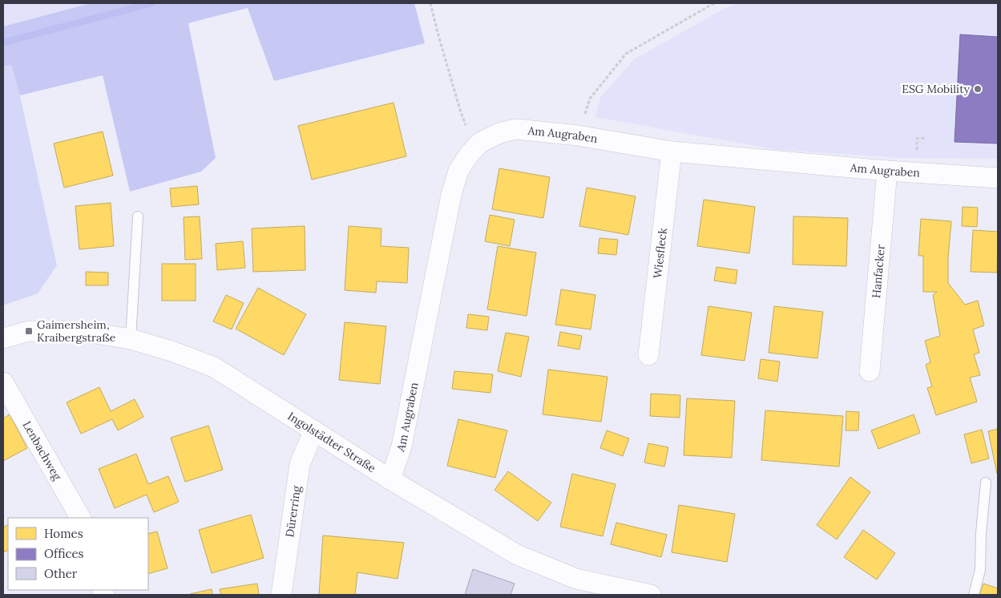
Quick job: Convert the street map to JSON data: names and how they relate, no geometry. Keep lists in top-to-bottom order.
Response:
{
  "streets": {
    "street": [
      "Am Augraben",
      "Wiesfleck",
      "Hanfacker",
      "Ingolstädter Straße",
      "Lenbachweg",
      "Dürerring"
    ]
  },
  "crossings": [
    ["Am Augraben", "Wiesfleck"],
    ["Am Augraben", "Hanfacker"],
    ["Am Augraben", "Ingolstädter Straße"],
    ["Ingolstädter Straße", "Dürerring"]
  ],
  "places": {
    "other": ["ESG Mobility"],
    "transit": ["Gaimersheim, Kraibergstraße"]
  },
  "legend": ["Homes", "Offices", "Other"]
}
